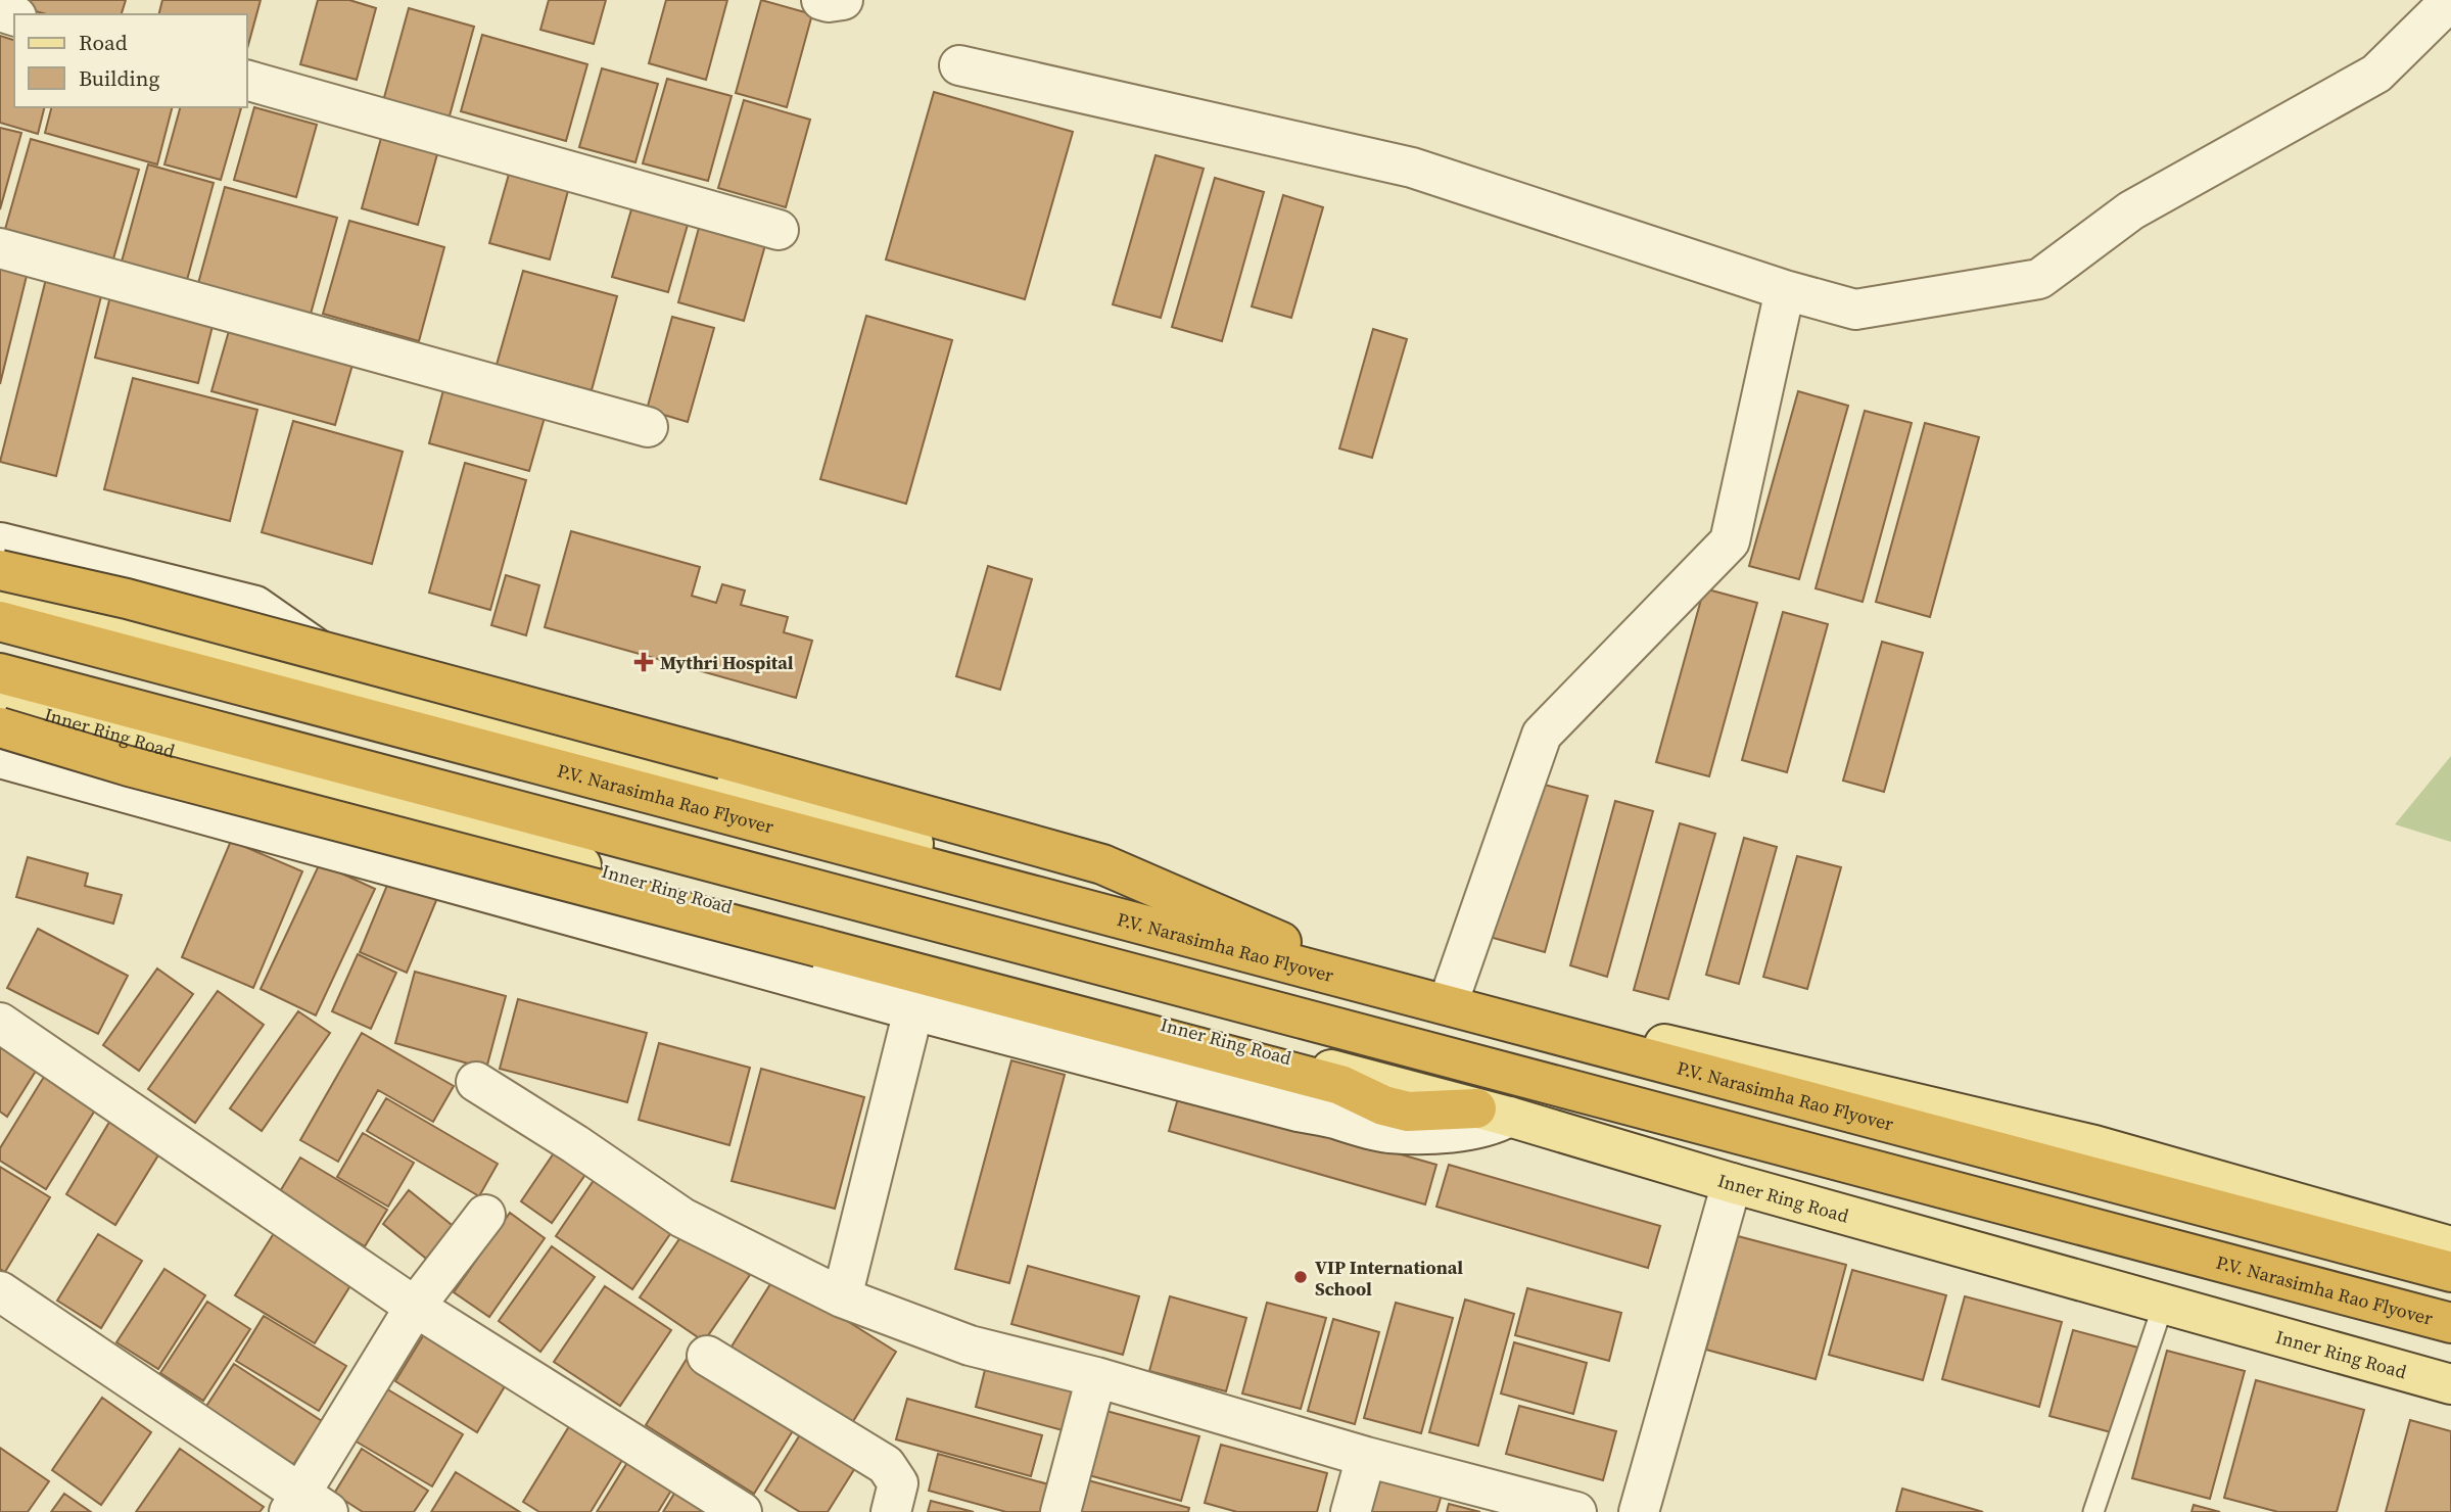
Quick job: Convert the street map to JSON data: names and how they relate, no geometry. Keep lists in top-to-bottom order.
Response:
{
  "streets": {
    "highway": ["P.V. Narasimha Rao Flyover"],
    "main road": ["Inner Ring Road"]
  },
  "crossings": [
    ["Inner Ring Road", "P.V. Narasimha Rao Flyover"]
  ],
  "places": {
    "health": ["Mythri Hospital"],
    "other": ["VIP International School"]
  },
  "legend": ["Road", "Building"]
}
